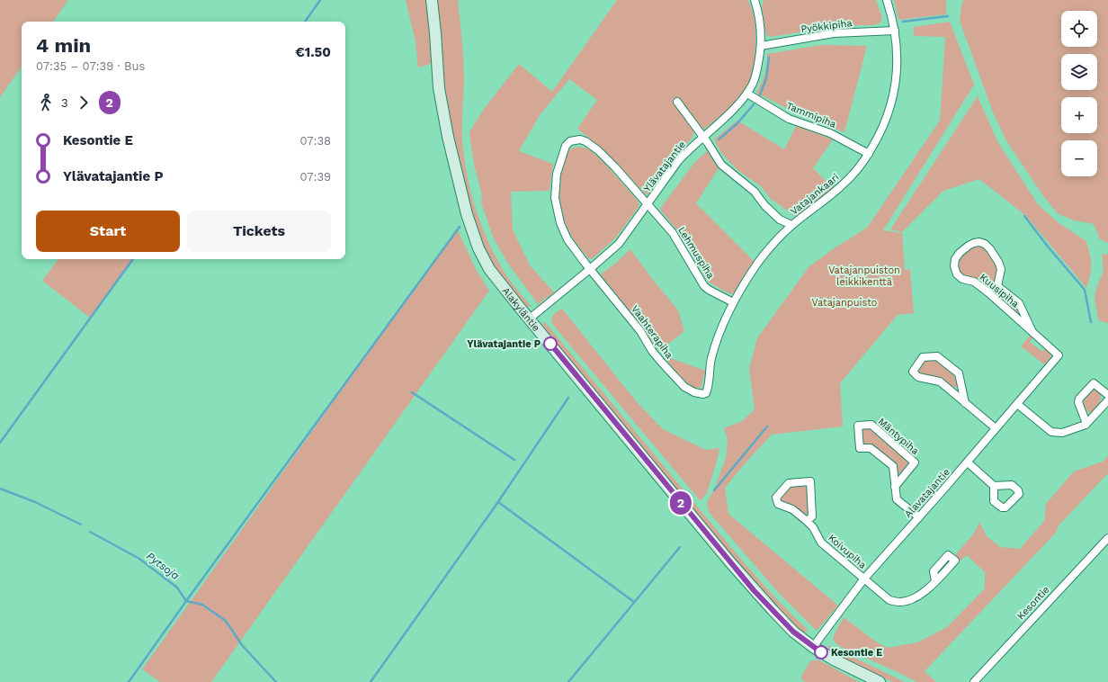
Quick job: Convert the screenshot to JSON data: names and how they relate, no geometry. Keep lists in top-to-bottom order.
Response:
{
  "streets": {
    "street": [
      "Pyökkipiha",
      "Tammipiha",
      "Ylävatajantie",
      "Vatajankaari",
      "Lehmuspiha",
      "Kuusipiha",
      "Alakyläntie",
      "Vaahterapiha",
      "Mäntypiha",
      "Alavatajantie",
      "Koivupiha",
      "Kesontie"
    ]
  },
  "crossings": [
    ["Pyökkipiha", "Ylävatajantie"],
    ["Pyökkipiha", "Vatajankaari"],
    ["Tammipiha", "Ylävatajantie"],
    ["Tammipiha", "Vatajankaari"],
    ["Ylävatajantie", "Lehmuspiha"],
    ["Ylävatajantie", "Alakyläntie"],
    ["Ylävatajantie", "Vaahterapiha"],
    ["Vatajankaari", "Lehmuspiha"],
    ["Vatajankaari", "Vaahterapiha"],
    ["Lehmuspiha", "Vaahterapiha"],
    ["Kuusipiha", "Alavatajantie"],
    ["Alakyläntie", "Alavatajantie"],
    ["Mäntypiha", "Alavatajantie"],
    ["Alavatajantie", "Koivupiha"]
  ],
  "water": ["Pytsoja"],
  "parks": ["Vatajanpuiston leikkikenttä", "Vatajanpuisto"],
  "places": ["Ylävatajantie P", "Kesontie E"],
  "lines": ["bus line 2"],
  "page": {
    "on_map": "2",
    "map_buttons": ["+", "−"],
    "heading": ["4 min", "07:35 – 07:39 · Bus", "€1.50"],
    "legs": ["3", "2"],
    "list": [
      {
        "name": "Kesontie E",
        "value": "07:38"
      },
      {
        "name": "Ylävatajantie P",
        "value": "07:39"
      }
    ],
    "buttons": ["Start", "Tickets"]
  }
}
